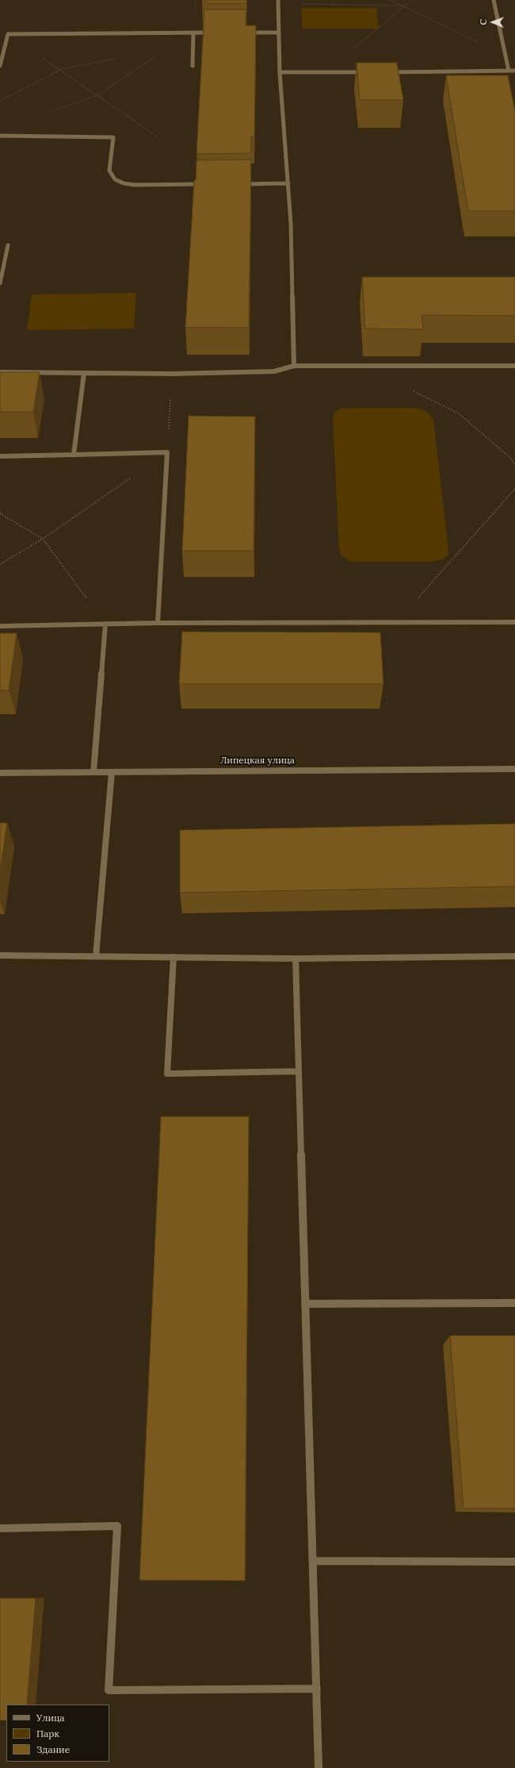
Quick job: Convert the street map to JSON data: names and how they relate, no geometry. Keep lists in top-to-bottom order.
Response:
{
  "streets": {
    "street": ["Липецкая улица"]
  },
  "legend": ["Улица", "Парк", "Здание"],
  "north": "left"
}
